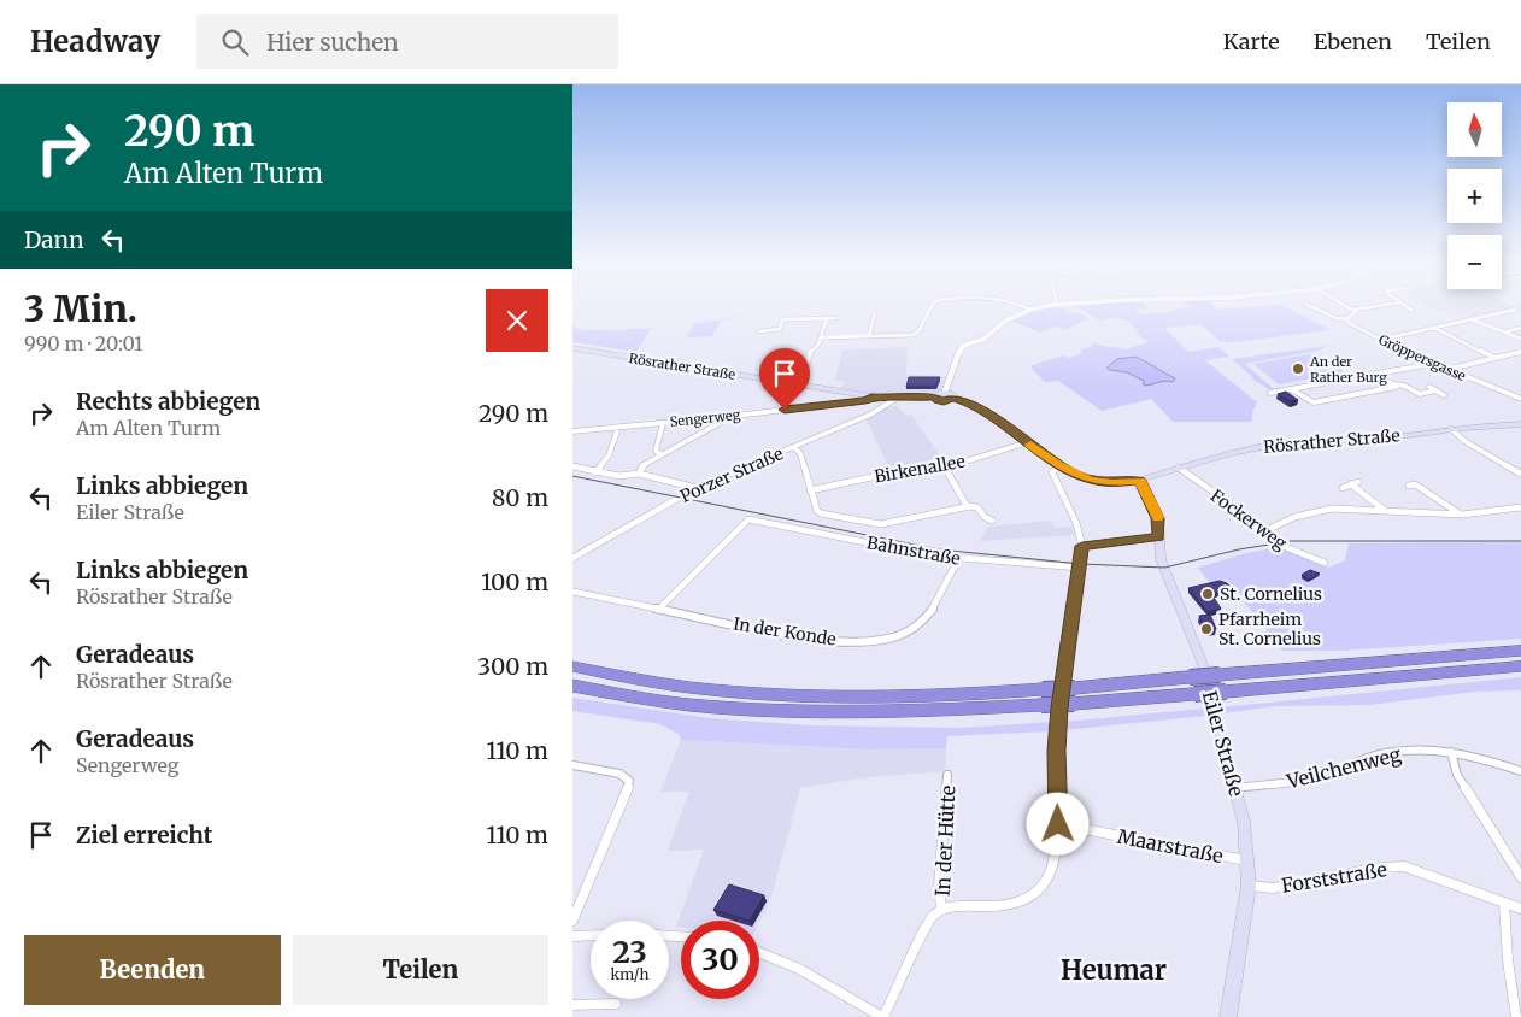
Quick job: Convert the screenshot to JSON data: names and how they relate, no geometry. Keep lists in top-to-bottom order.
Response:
{
  "streets": {
    "main road": ["Rösrather Straße", "Eiler Straße"],
    "street": [
      "Gröppersgasse",
      "Sengerweg",
      "Birkenallee",
      "Porzer Straße",
      "Fockerweg",
      "Bahnstraße",
      "In der Konde",
      "Veilchenweg",
      "In der Hütte",
      "Maarstraße",
      "Forststraße"
    ]
  },
  "crossings": [
    ["Rösrather Straße", "Sengerweg"],
    ["Rösrather Straße", "Birkenallee"],
    ["Rösrather Straße", "Porzer Straße"],
    ["Rösrather Straße", "Fockerweg"],
    ["Rösrather Straße", "Eiler Straße"],
    ["Bahnstraße", "In der Konde"],
    ["Eiler Straße", "Veilchenweg"],
    ["Eiler Straße", "Maarstraße"],
    ["Eiler Straße", "Forststraße"]
  ],
  "districts": ["Heumar"],
  "places": ["An der Rather Burg", "St. Cornelius", "Pfarrheim St. Cornelius"],
  "north": "top",
  "page": {
    "header": "Headway",
    "search": "Hier suchen",
    "nav": ["Karte", "Ebenen", "Teilen"],
    "turn": ["290 m", "Am Alten Turm"],
    "map_buttons": ["+", "−"],
    "then": "Dann",
    "heading": ["3 Min.", "990 m · 20:01"],
    "list": [
      {
        "name": "Rechts abbiegen",
        "note": "Am Alten Turm",
        "value": "290 m"
      },
      {
        "name": "Links abbiegen",
        "note": "Eiler Straße",
        "value": "80 m"
      },
      {
        "name": "Links abbiegen",
        "note": "Rösrather Straße",
        "value": "100 m"
      },
      {
        "name": "Geradeaus",
        "note": "Rösrather Straße",
        "value": "300 m"
      },
      {
        "name": "Geradeaus",
        "note": "Sengerweg",
        "value": "110 m"
      },
      {
        "name": "Ziel erreicht",
        "value": "110 m"
      }
    ],
    "speed": "23 km/h",
    "limit": "30",
    "buttons": ["Beenden", "Teilen"]
  }
}
